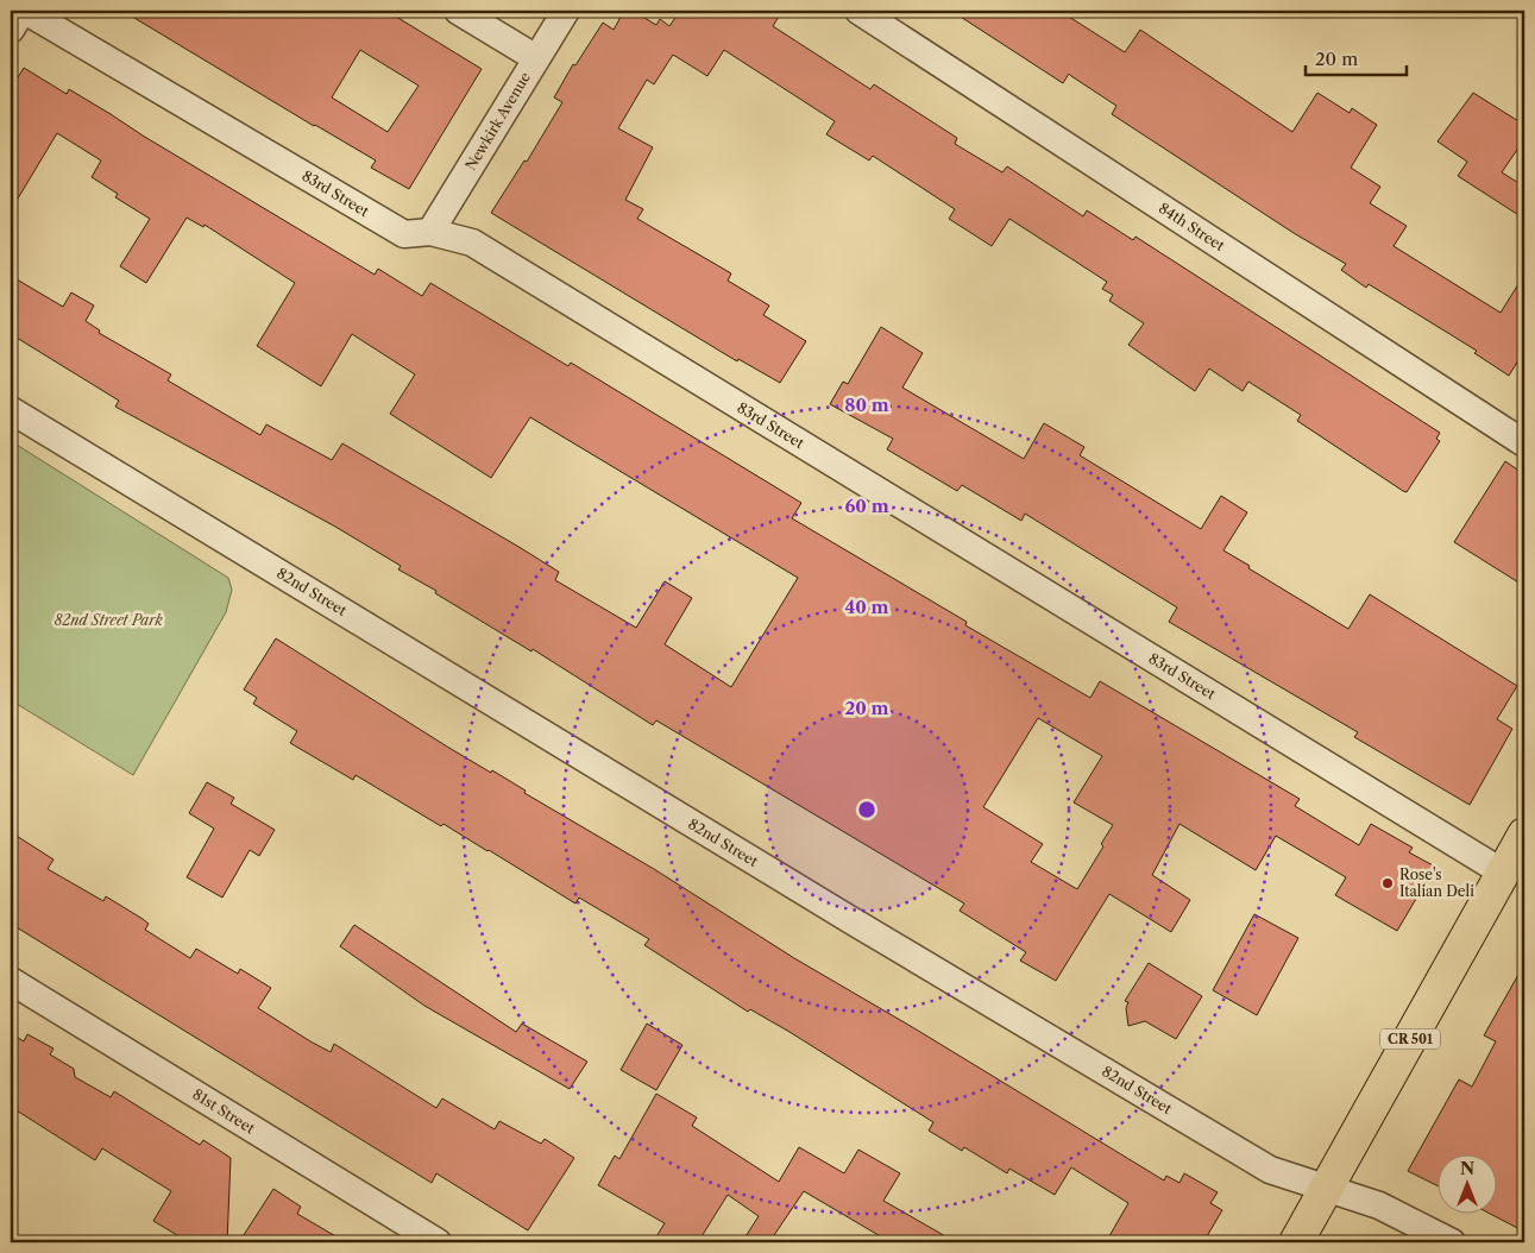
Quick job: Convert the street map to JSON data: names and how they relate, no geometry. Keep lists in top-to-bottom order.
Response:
{
  "streets": {
    "main road": ["CR 501"],
    "street": [
      "Newkirk Avenue",
      "83rd Street",
      "84th Street",
      "82nd Street",
      "81st Street"
    ]
  },
  "crossings": [
    ["Newkirk Avenue", "83rd Street"],
    ["83rd Street", "CR 501"],
    ["82nd Street", "CR 501"]
  ],
  "parks": ["82nd Street Park"],
  "places": ["Rose's Italian Deli"],
  "scale_bar": "20 m",
  "north": "top",
  "rings": [
    "80 m",
    "60 m",
    "40 m",
    "20 m"
  ]
}
